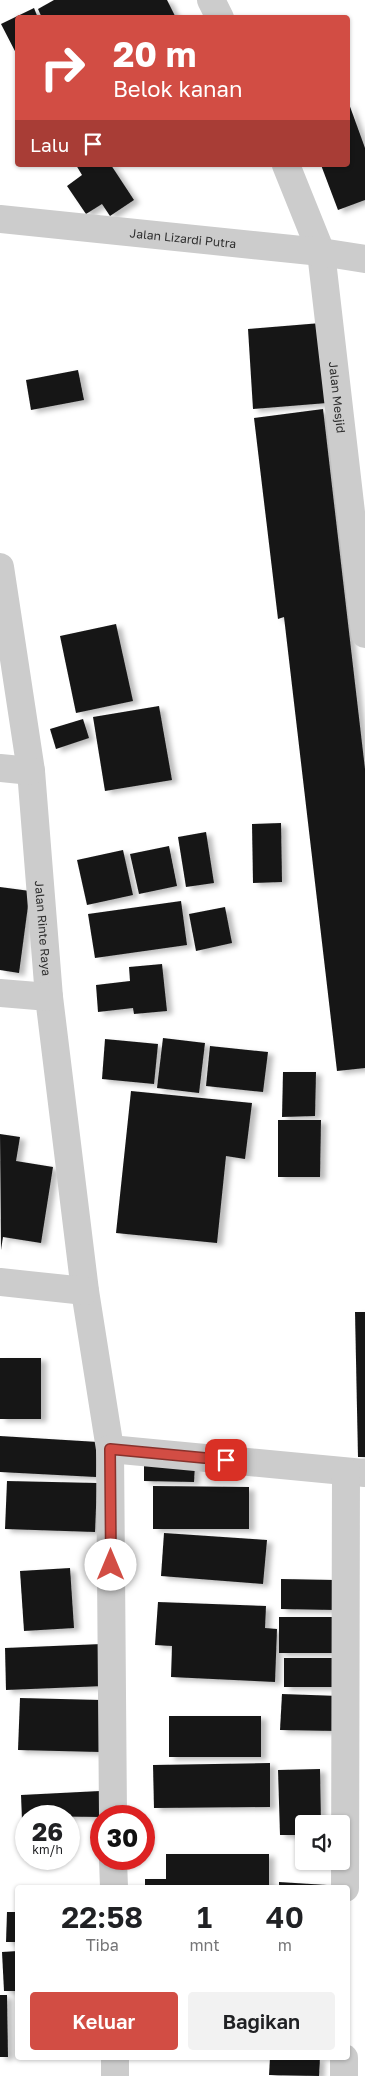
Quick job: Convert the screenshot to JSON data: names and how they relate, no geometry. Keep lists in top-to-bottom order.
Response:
{
  "streets": {
    "street": ["Jalan Lizardi Putra", "Jalan Mesjid", "Jalan Rinte Raya"]
  },
  "crossings": [
    ["Jalan Lizardi Putra", "Jalan Mesjid"]
  ],
  "page": {
    "turn": ["20 m", "Belok kanan"],
    "then": "Lalu",
    "speed": "26 km/h",
    "limit": "30",
    "eta": [
      "22:58",
      "Tiba",
      "1",
      "mnt",
      "40",
      "m"
    ],
    "buttons": ["Keluar", "Bagikan"]
  }
}
